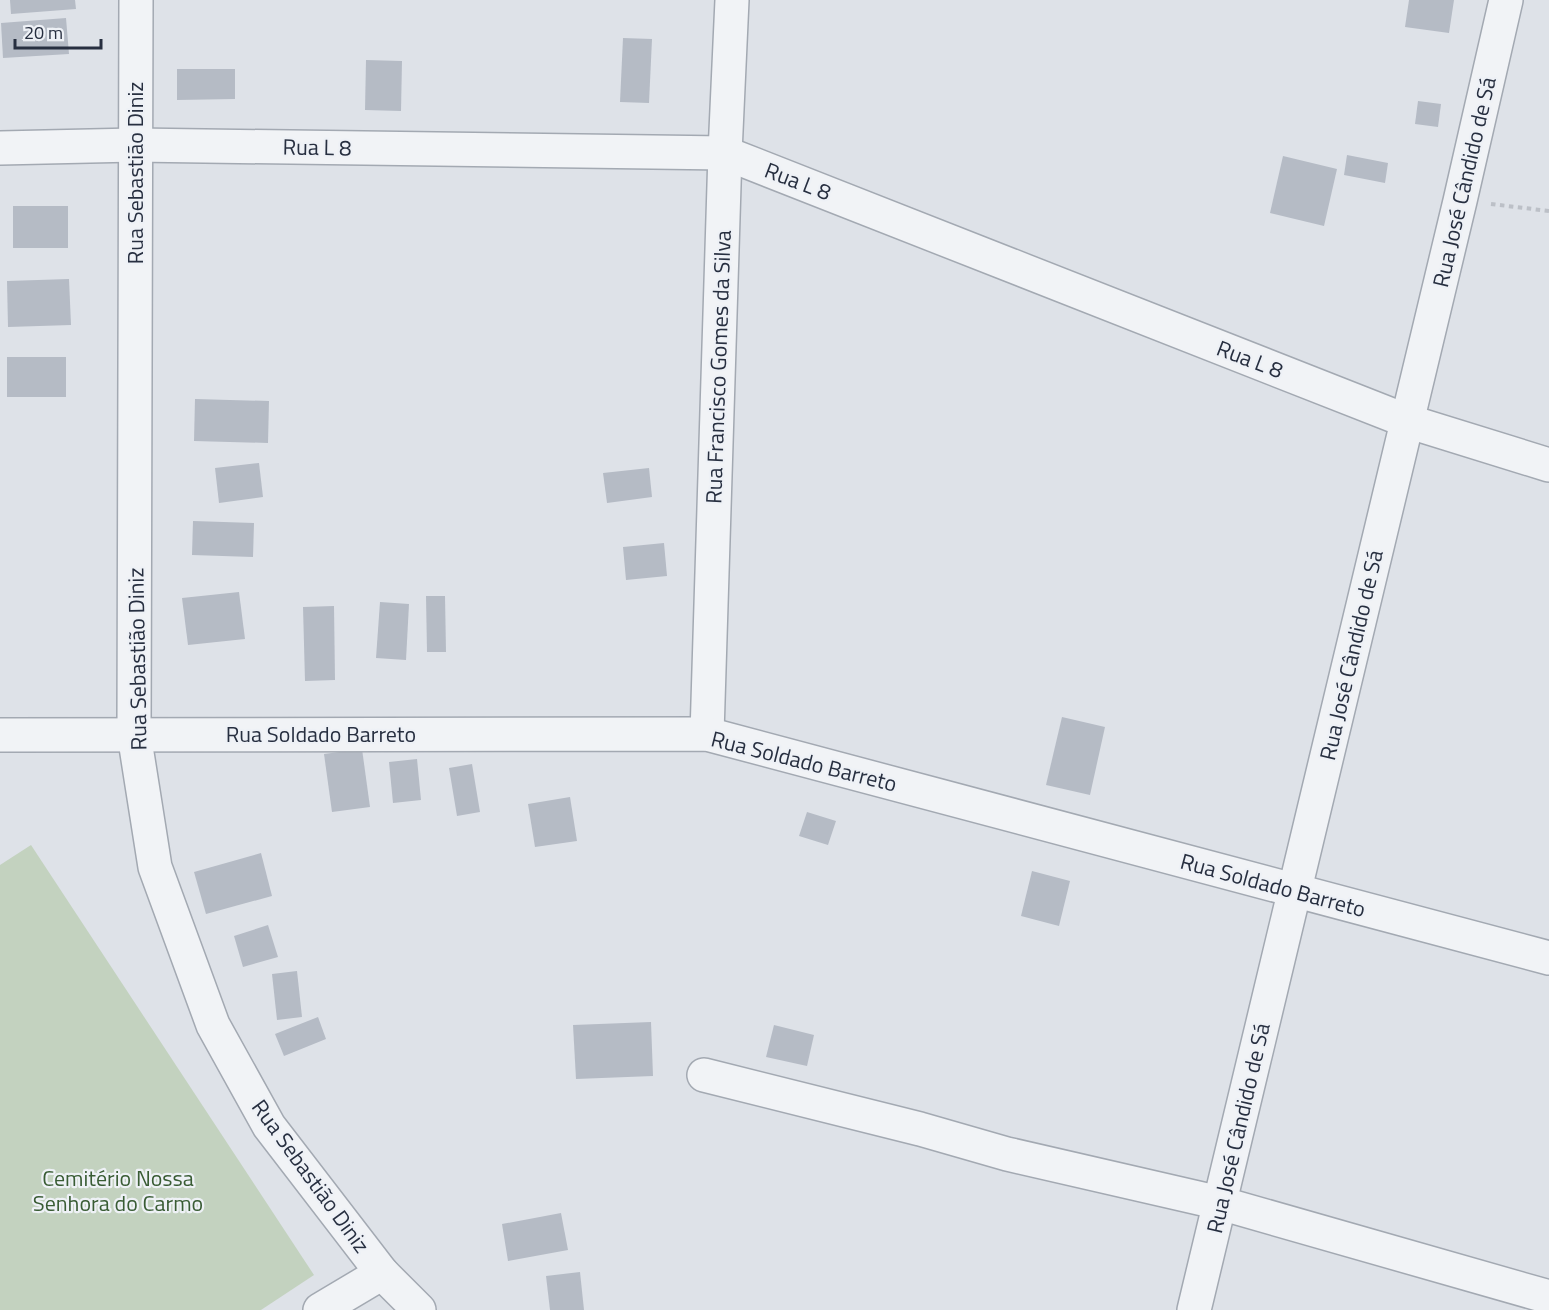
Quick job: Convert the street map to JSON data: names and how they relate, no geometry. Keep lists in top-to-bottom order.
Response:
{
  "streets": {
    "street": [
      "Rua L 8",
      "Rua Sebastião Diniz",
      "Rua José Cândido de Sá",
      "Rua Francisco Gomes da Silva",
      "Rua Soldado Barreto"
    ]
  },
  "crossings": [
    ["Rua L 8", "Rua Sebastião Diniz"],
    ["Rua L 8", "Rua José Cândido de Sá"],
    ["Rua L 8", "Rua Francisco Gomes da Silva"],
    ["Rua Sebastião Diniz", "Rua Soldado Barreto"],
    ["Rua José Cândido de Sá", "Rua Soldado Barreto"],
    ["Rua Francisco Gomes da Silva", "Rua Soldado Barreto"]
  ],
  "parks": ["Cemitério Nossa Senhora do Carmo"],
  "scale_bar": "20 m"
}
